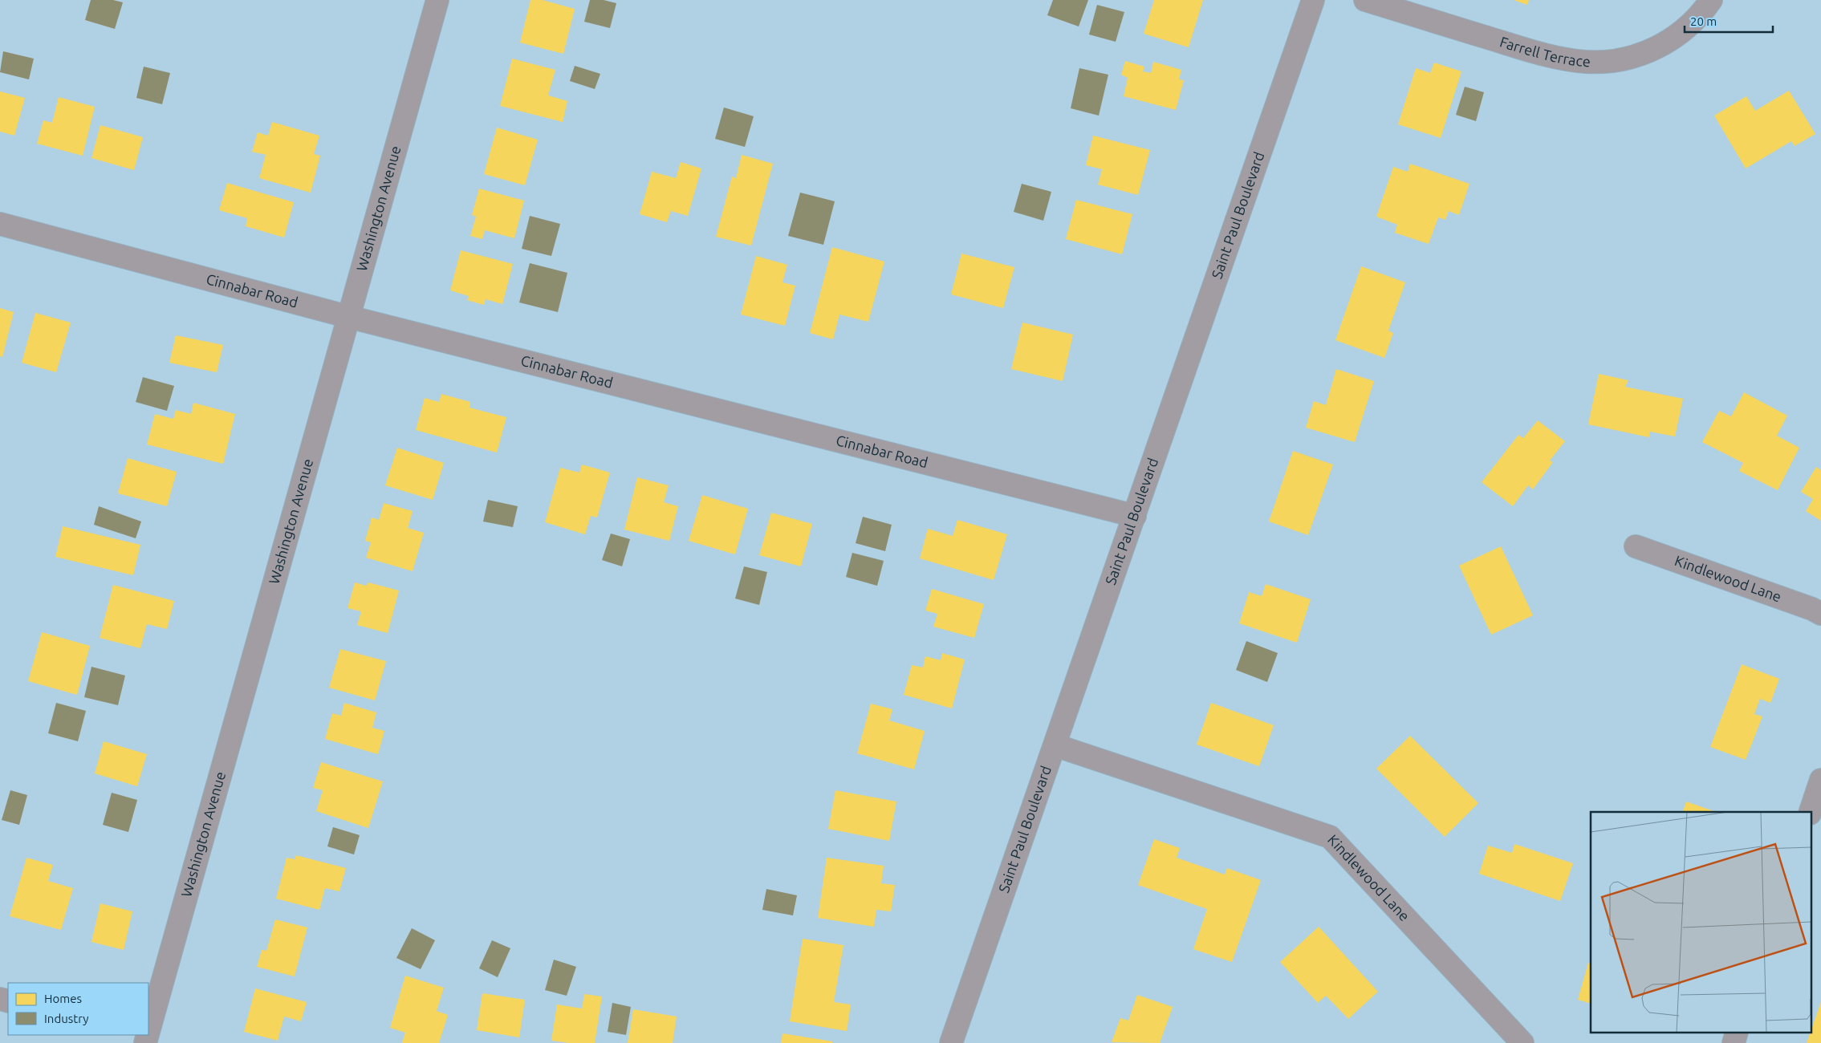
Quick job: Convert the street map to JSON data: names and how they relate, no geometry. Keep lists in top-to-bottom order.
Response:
{
  "streets": {
    "street": [
      "Farrell Terrace",
      "Washington Avenue",
      "Saint Paul Boulevard",
      "Cinnabar Road",
      "Kindlewood Lane"
    ]
  },
  "crossings": [
    ["Washington Avenue", "Cinnabar Road"],
    ["Saint Paul Boulevard", "Cinnabar Road"],
    ["Saint Paul Boulevard", "Kindlewood Lane"]
  ],
  "legend": ["Homes", "Industry"],
  "scale_bar": "20 m"
}
